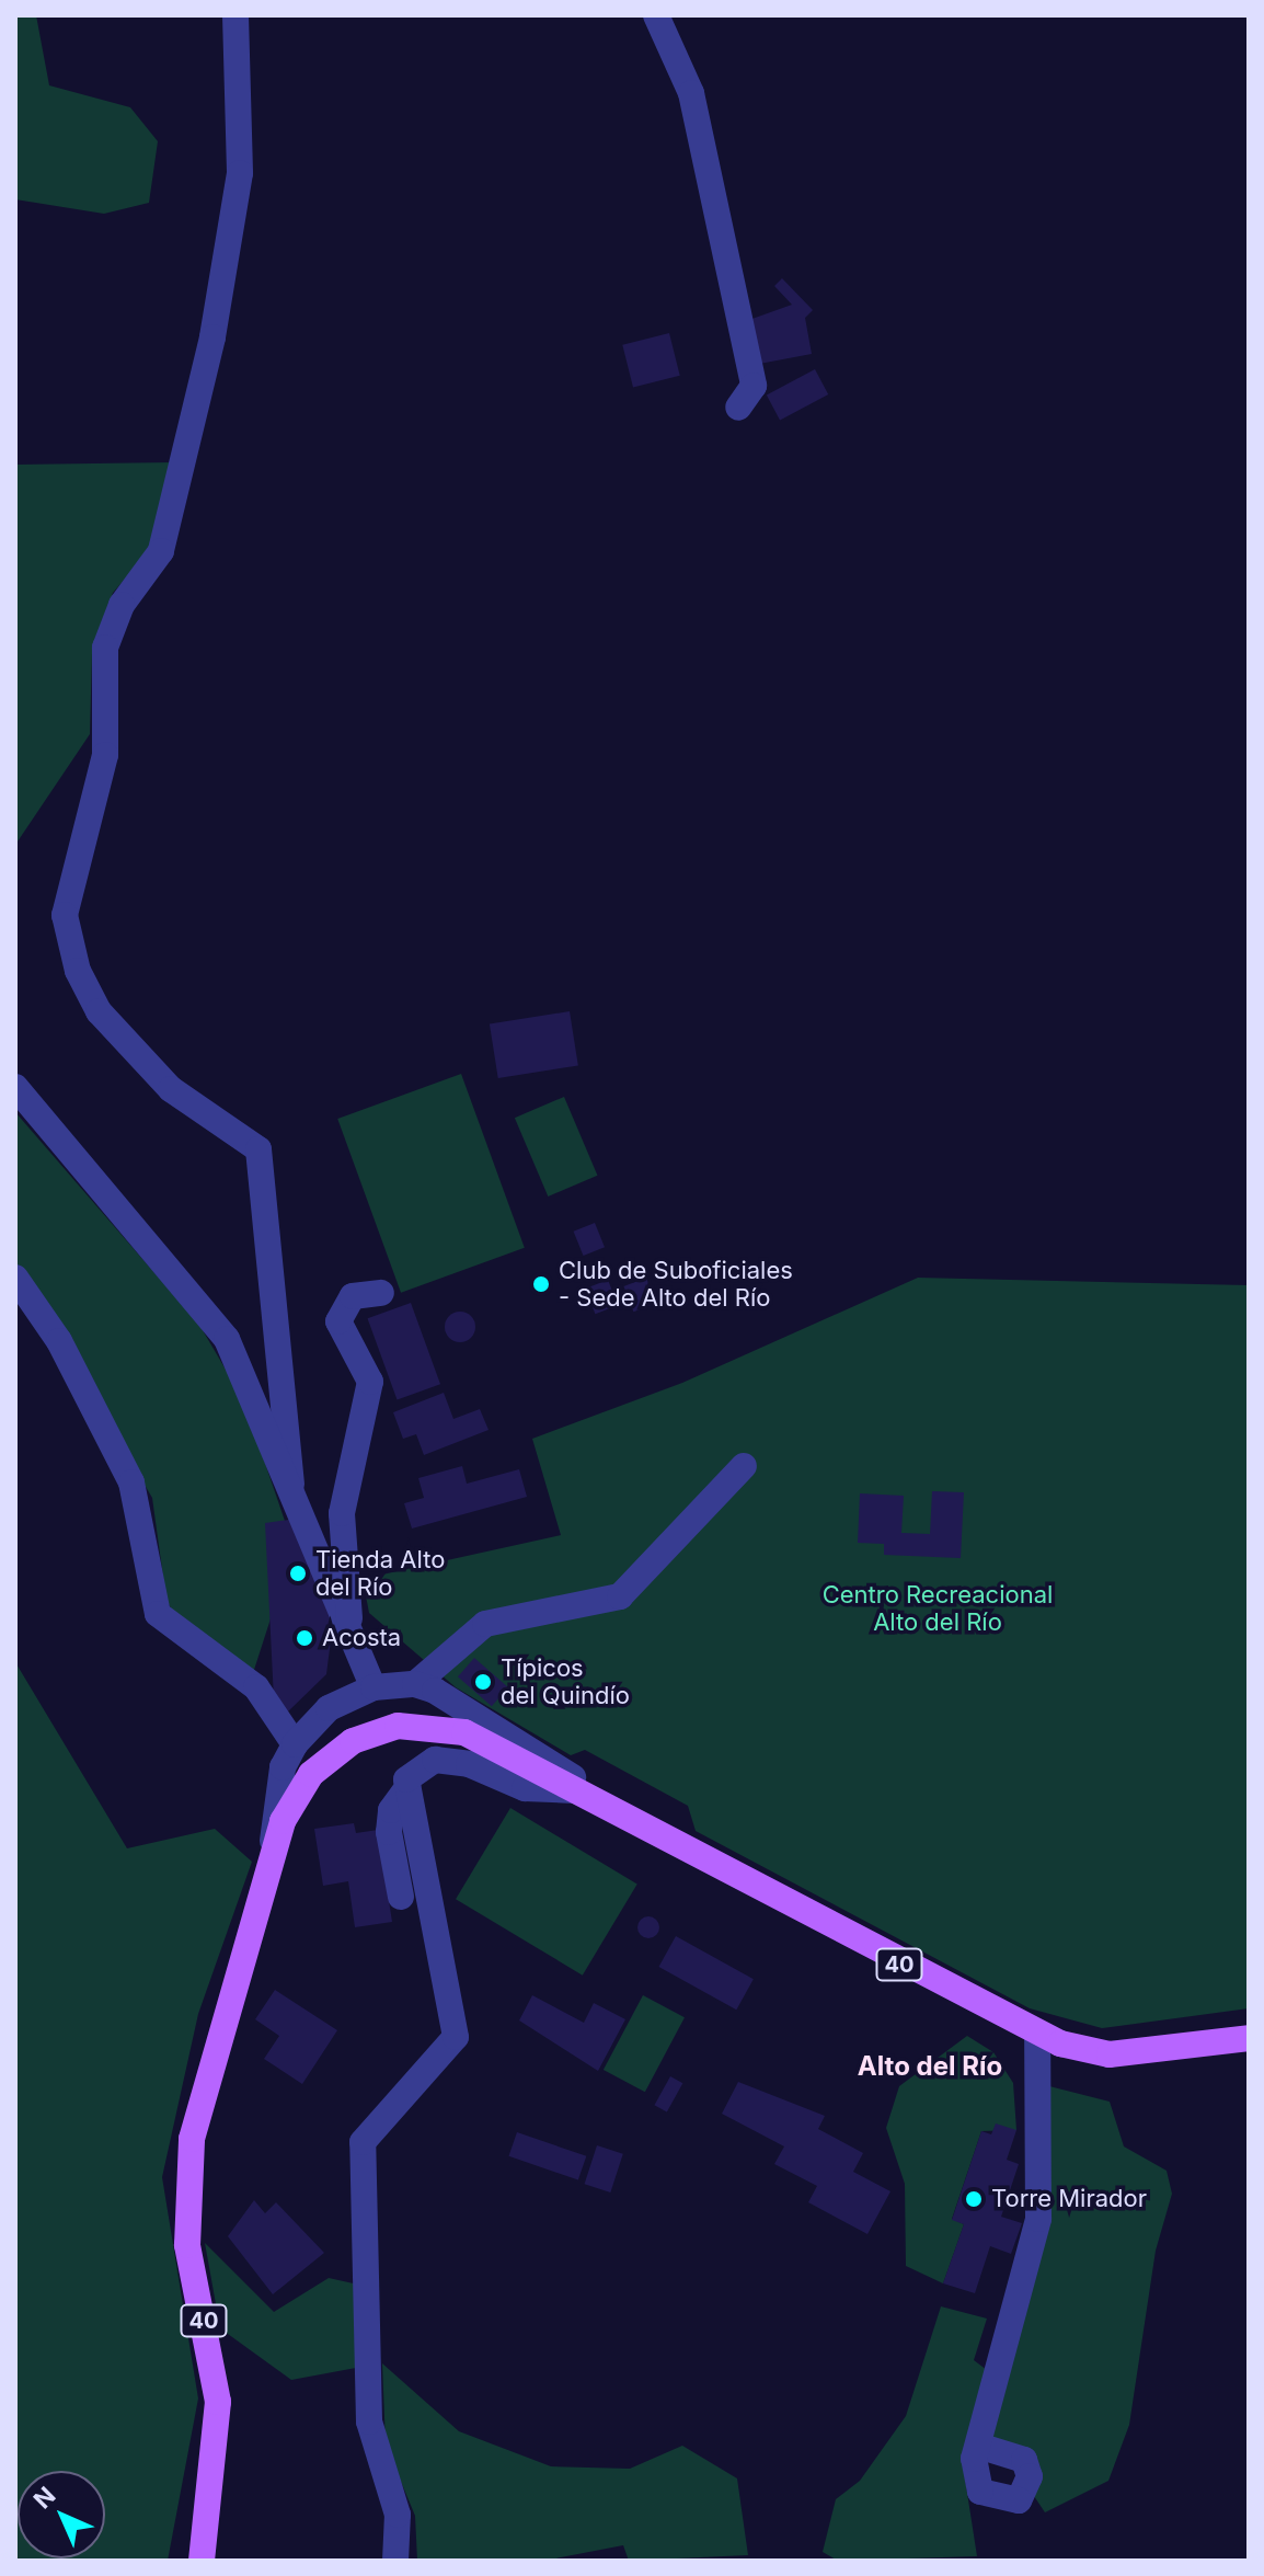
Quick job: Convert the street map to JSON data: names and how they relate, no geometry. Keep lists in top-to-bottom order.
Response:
{
  "streets": {
    "main road": ["40"]
  },
  "districts": ["Alto del Río"],
  "parks": ["Centro Recreacional Alto del Río"],
  "places": [
    "Club de Suboficiales - Sede Alto del Río",
    "Tienda Alto del Río",
    "Acosta",
    "Típicos del Quindío",
    "Torre Mirador"
  ],
  "north": "top left"
}
